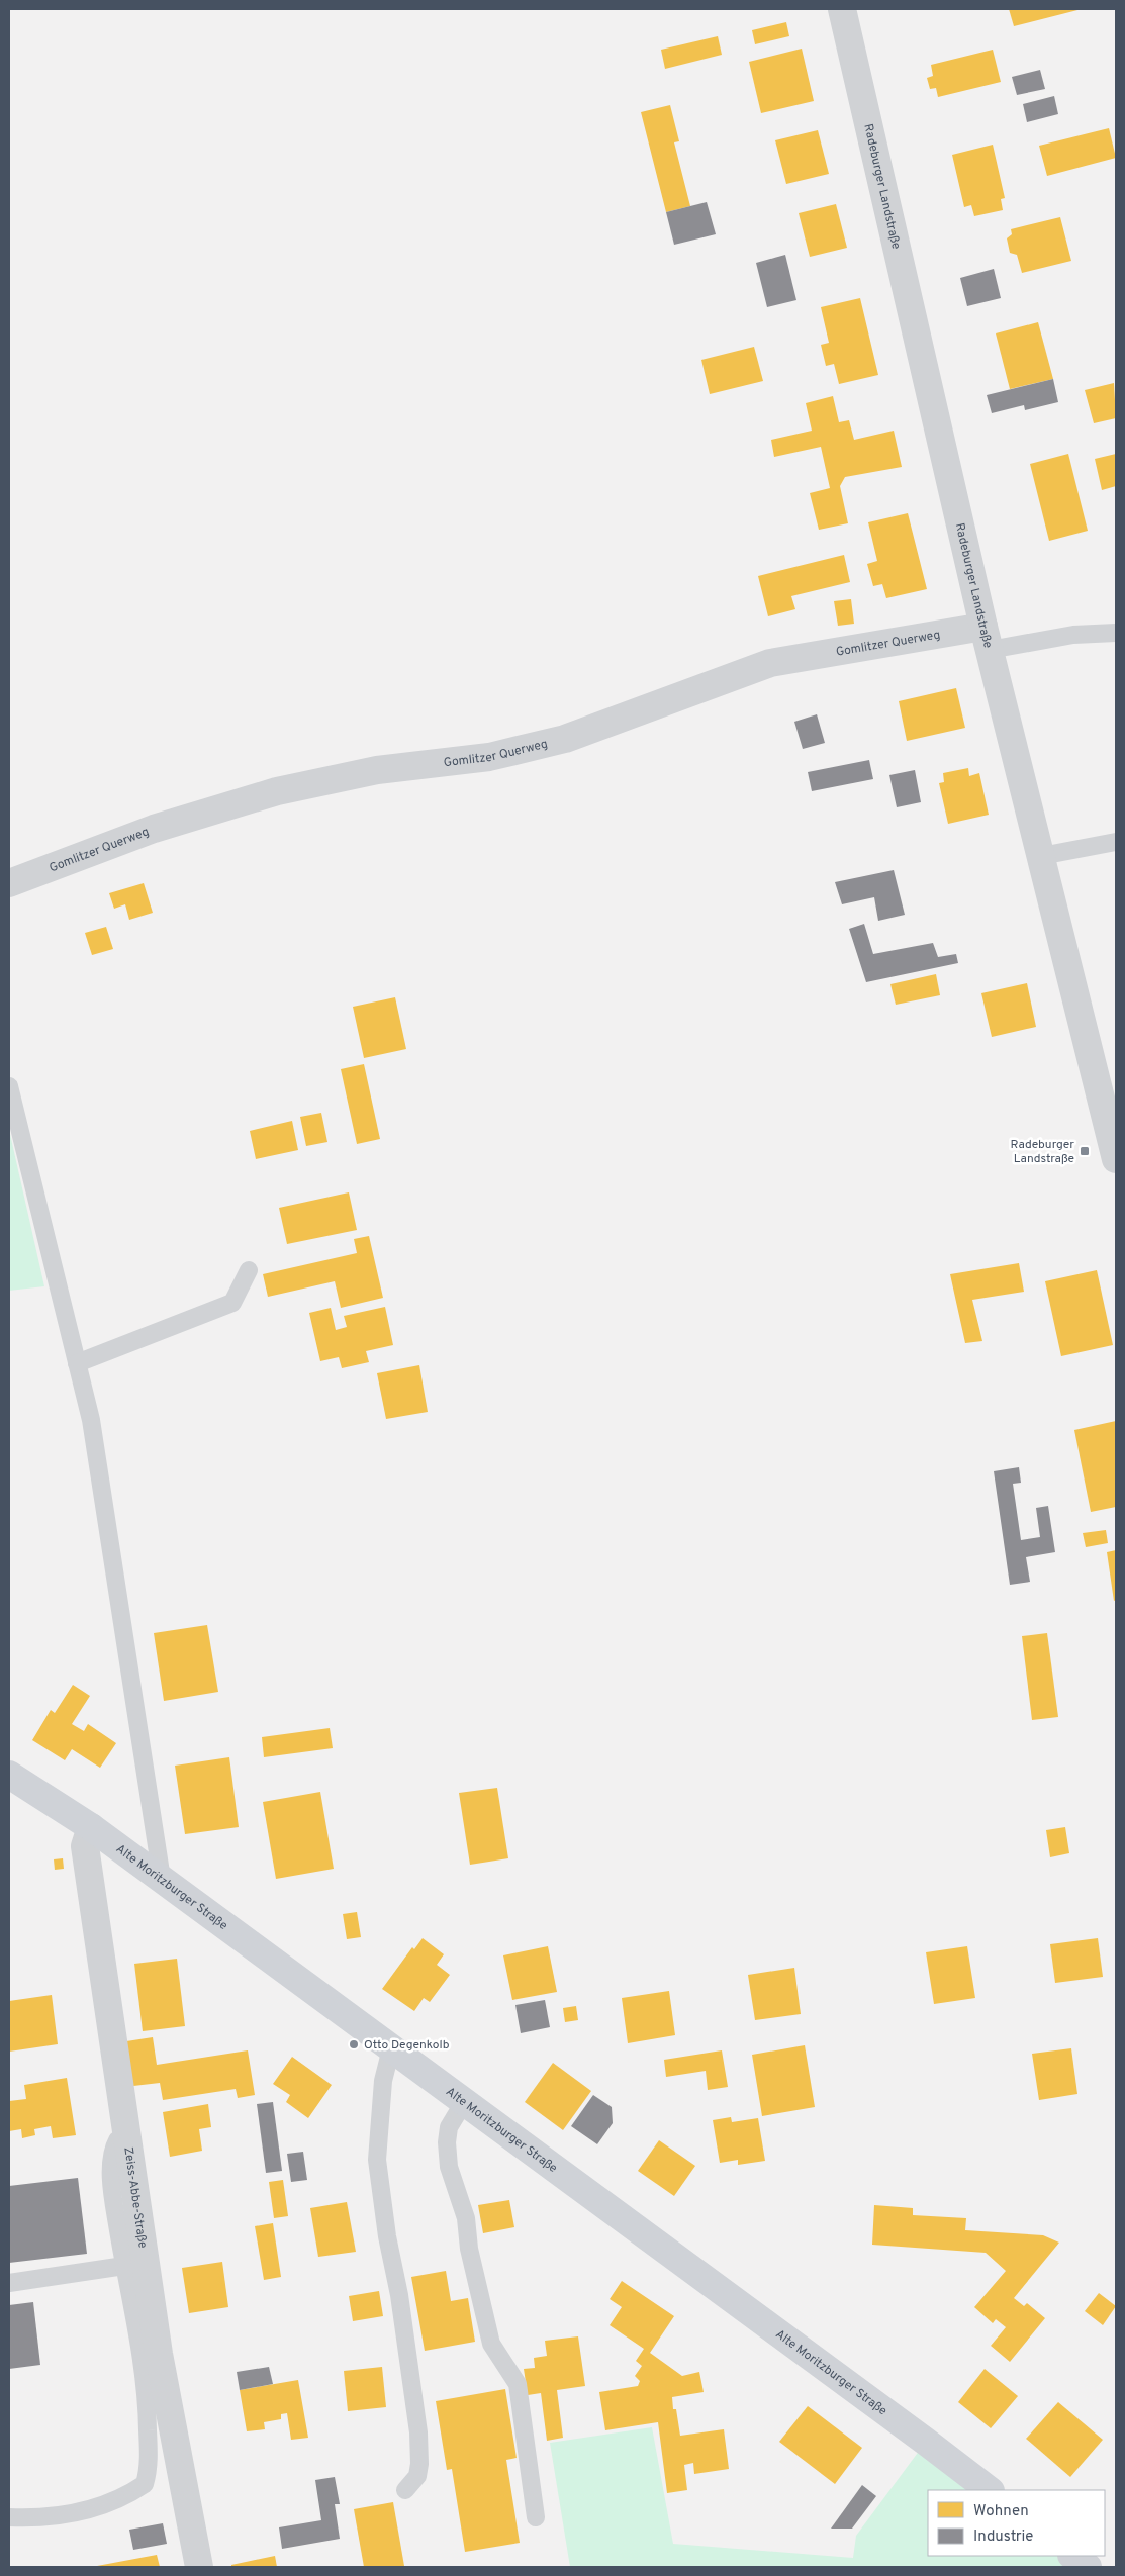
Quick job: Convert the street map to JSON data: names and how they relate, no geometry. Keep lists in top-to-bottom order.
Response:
{
  "streets": {
    "main road": ["Alte Moritzburger Straße"],
    "street": ["Radeburger Landstraße", "Gomlitzer Querweg", "Zeiss-Abbe-Straße"]
  },
  "crossings": [
    ["Radeburger Landstraße", "Gomlitzer Querweg"],
    ["Alte Moritzburger Straße", "Zeiss-Abbe-Straße"]
  ],
  "places": {
    "transit": ["Radeburger Landstraße"],
    "other": ["Otto Degenkolb"]
  },
  "legend": ["Wohnen", "Industrie"]
}
